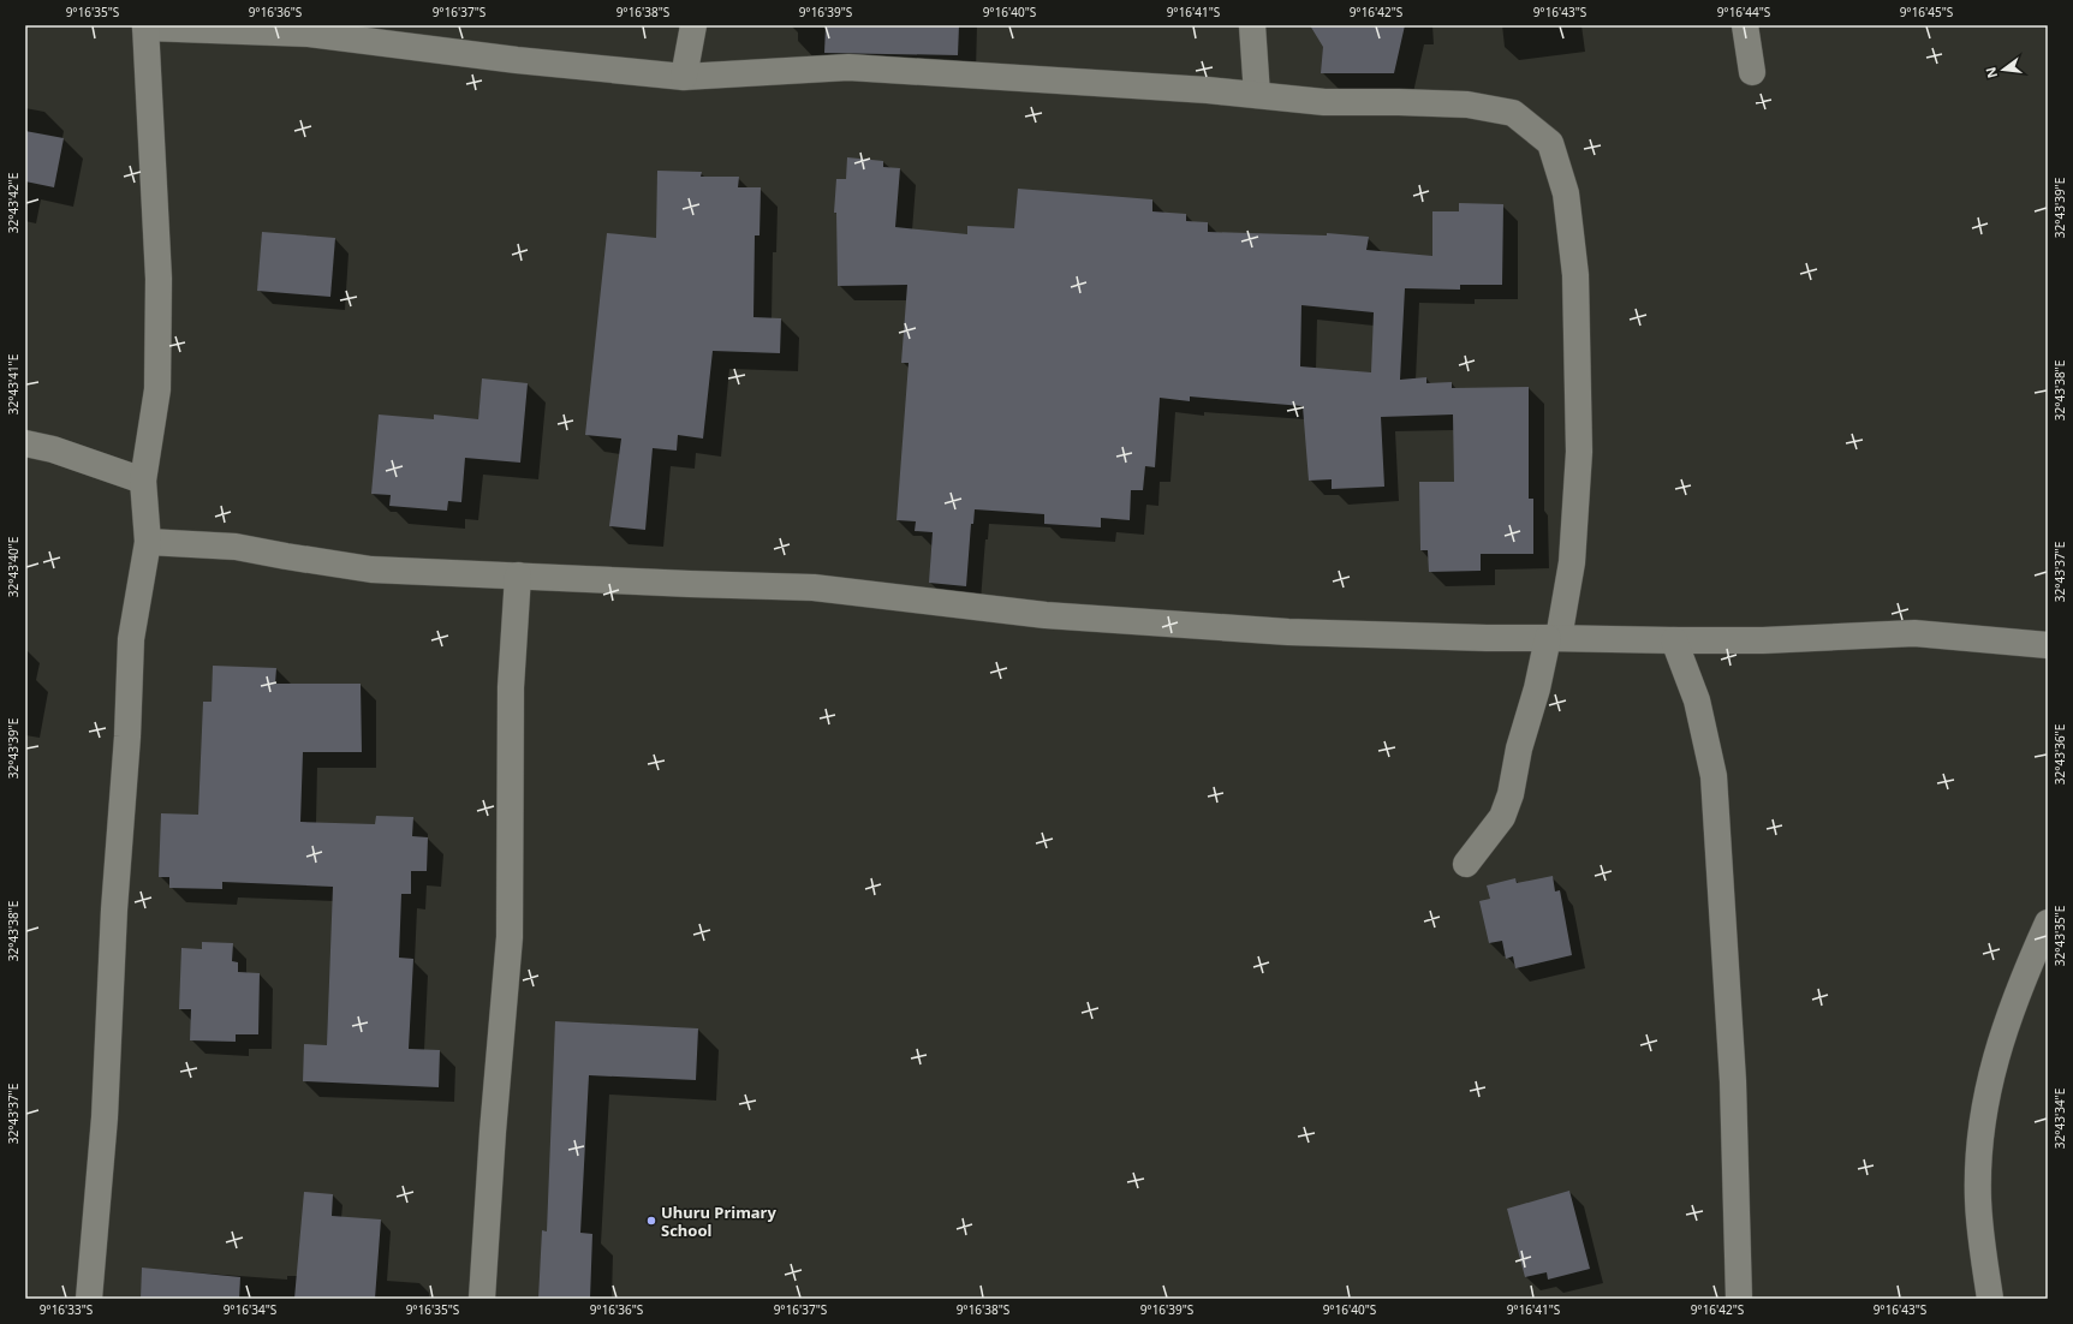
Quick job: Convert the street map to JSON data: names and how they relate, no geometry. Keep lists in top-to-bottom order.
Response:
{
  "places": ["Uhuru Primary School"],
  "north": "left",
  "coordinates": [
    "9°16'35\"S",
    "9°16'36\"S",
    "9°16'37\"S",
    "9°16'38\"S",
    "9°16'39\"S",
    "9°16'40\"S",
    "9°16'41\"S",
    "9°16'42\"S",
    "9°16'43\"S",
    "9°16'44\"S",
    "9°16'45\"S",
    "32°43'42\"E",
    "32°43'39\"E",
    "32°43'41\"E",
    "32°43'38\"E",
    "32°43'40\"E",
    "32°43'37\"E",
    "32°43'36\"E",
    "32°43'35\"E",
    "32°43'34\"E",
    "9°16'33\"S",
    "9°16'34\"S"
  ]
}
